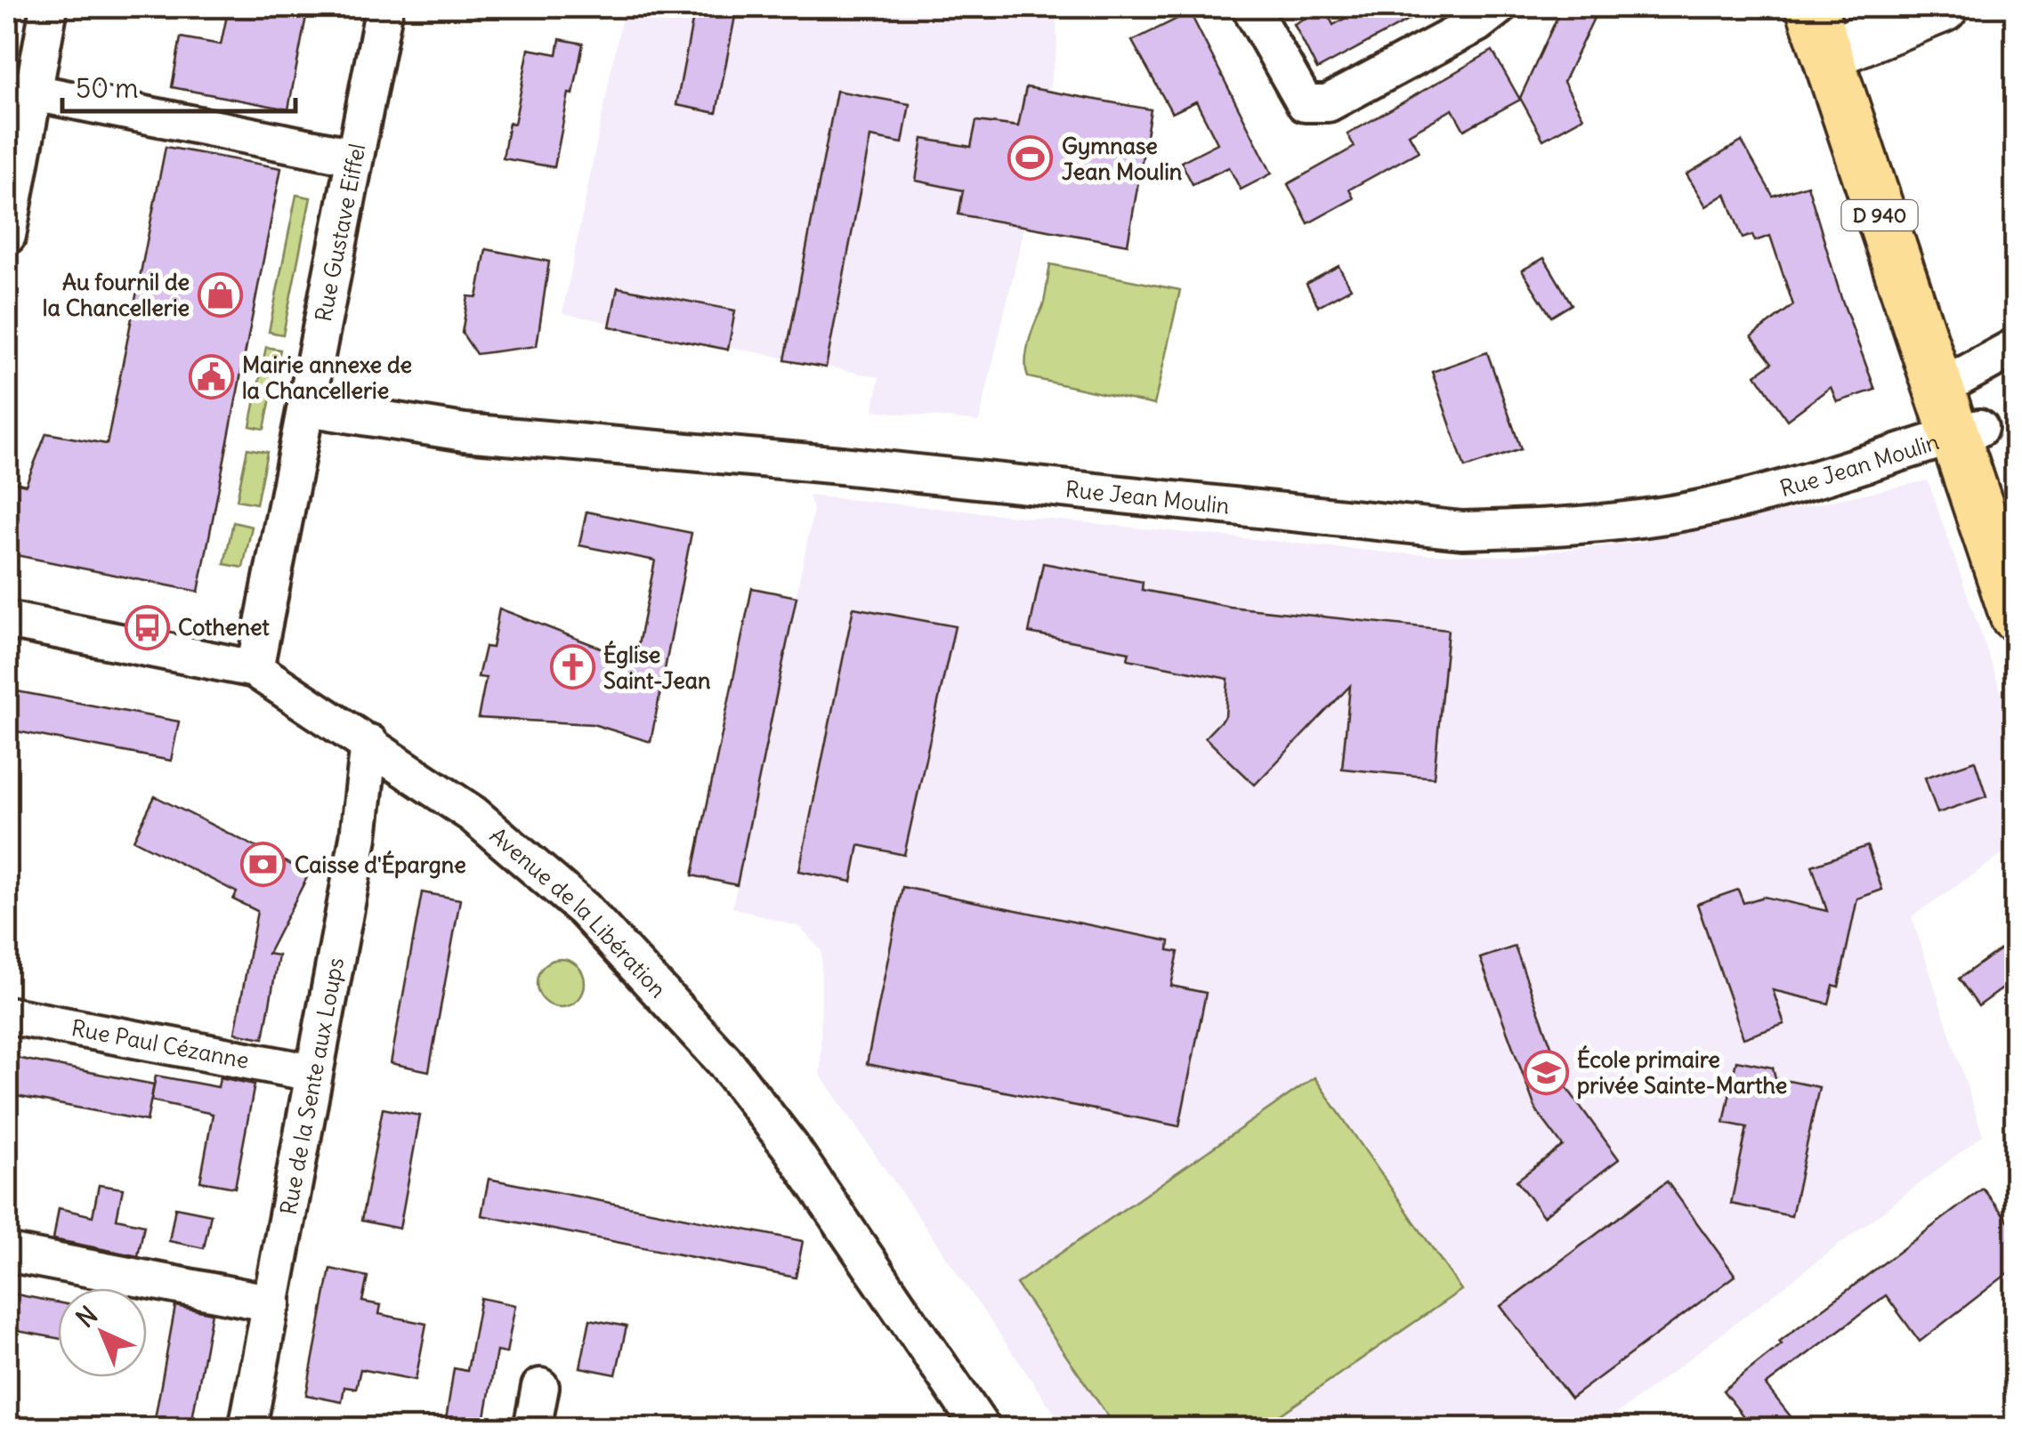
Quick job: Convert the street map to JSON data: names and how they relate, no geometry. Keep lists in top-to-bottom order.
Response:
{
  "streets": {
    "main road": ["D 940"],
    "street": [
      "Rue Gustave Eiffel",
      "Rue Jean Moulin",
      "Avenue de la Libération",
      "Rue Paul Cézanne",
      "Rue de la Sente aux Loups"
    ]
  },
  "crossings": [
    ["D 940", "Rue Jean Moulin"],
    ["Rue Gustave Eiffel", "Rue Jean Moulin"],
    ["Rue Gustave Eiffel", "Avenue de la Libération"],
    ["Avenue de la Libération", "Rue de la Sente aux Loups"],
    ["Rue Paul Cézanne", "Rue de la Sente aux Loups"]
  ],
  "places": {
    "sports": ["Gymnase Jean Moulin"],
    "shop": ["Au fournil de la Chancellerie"],
    "public building": ["Mairie annexe de la Chancellerie"],
    "bus stop": ["Cothenet"],
    "church": ["Église Saint-Jean"],
    "bank": ["Caisse d'Épargne"],
    "school or university": ["École primaire privée Sainte-Marthe"]
  },
  "scale_bar": "50 m",
  "north": "top left"
}
